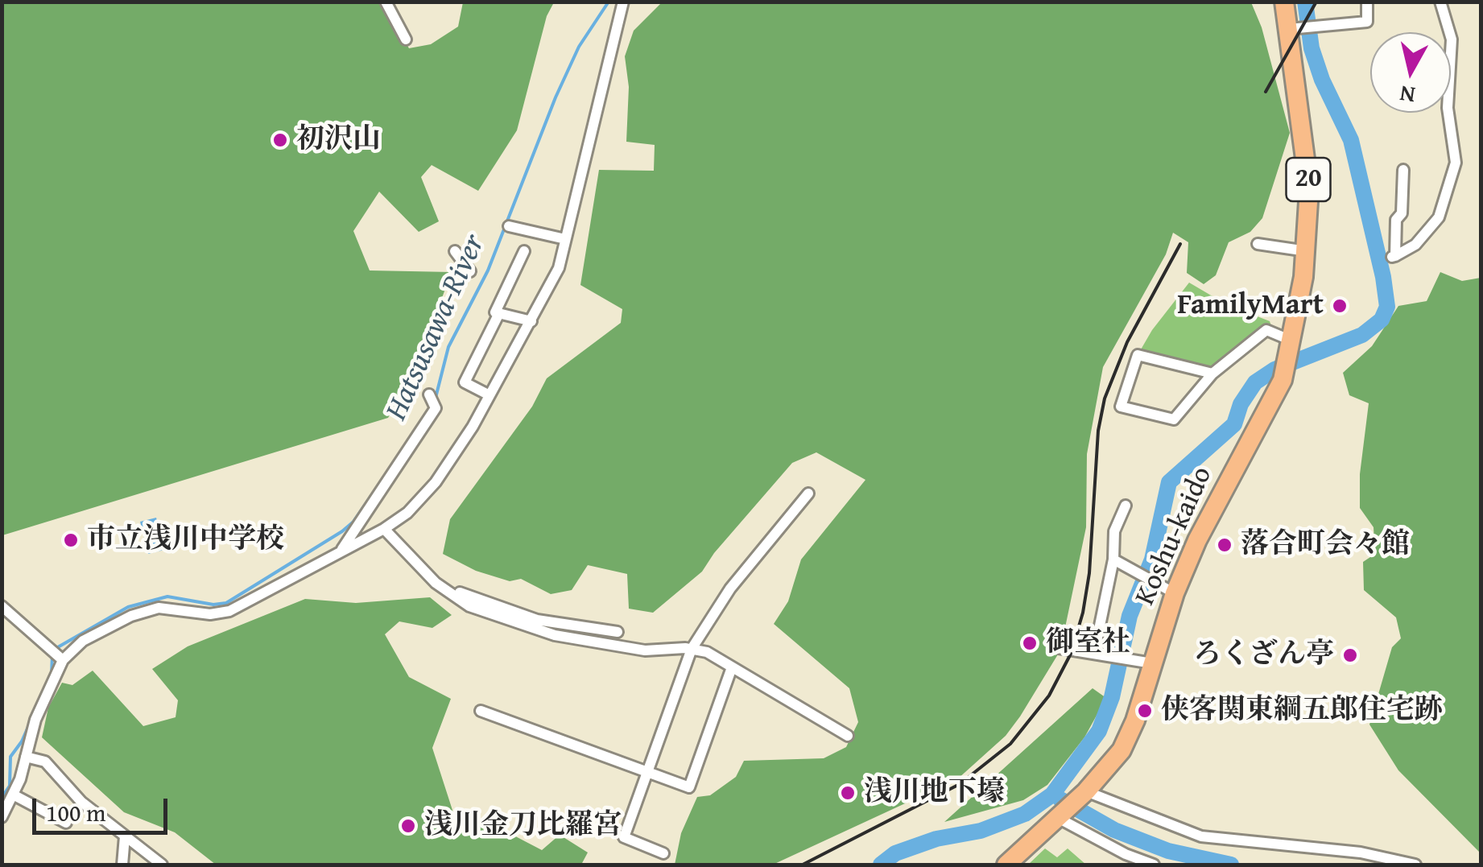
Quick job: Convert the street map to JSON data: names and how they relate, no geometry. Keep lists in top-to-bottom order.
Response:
{
  "streets": {
    "highway": ["20", "Koshu-kaido"]
  },
  "crossings": [
    ["20", "Koshu-kaido"]
  ],
  "water": ["Hatsusawa-River"],
  "places": [
    "初沢山",
    "FamilyMart",
    "市立浅川中学校",
    "落合町会々館",
    "御室社",
    "ろくざん亭",
    "侠客関東綱五郎住宅跡",
    "浅川地下壕",
    "浅川金刀比羅宮"
  ],
  "scale_bar": "100 m",
  "north": "bottom"
}
